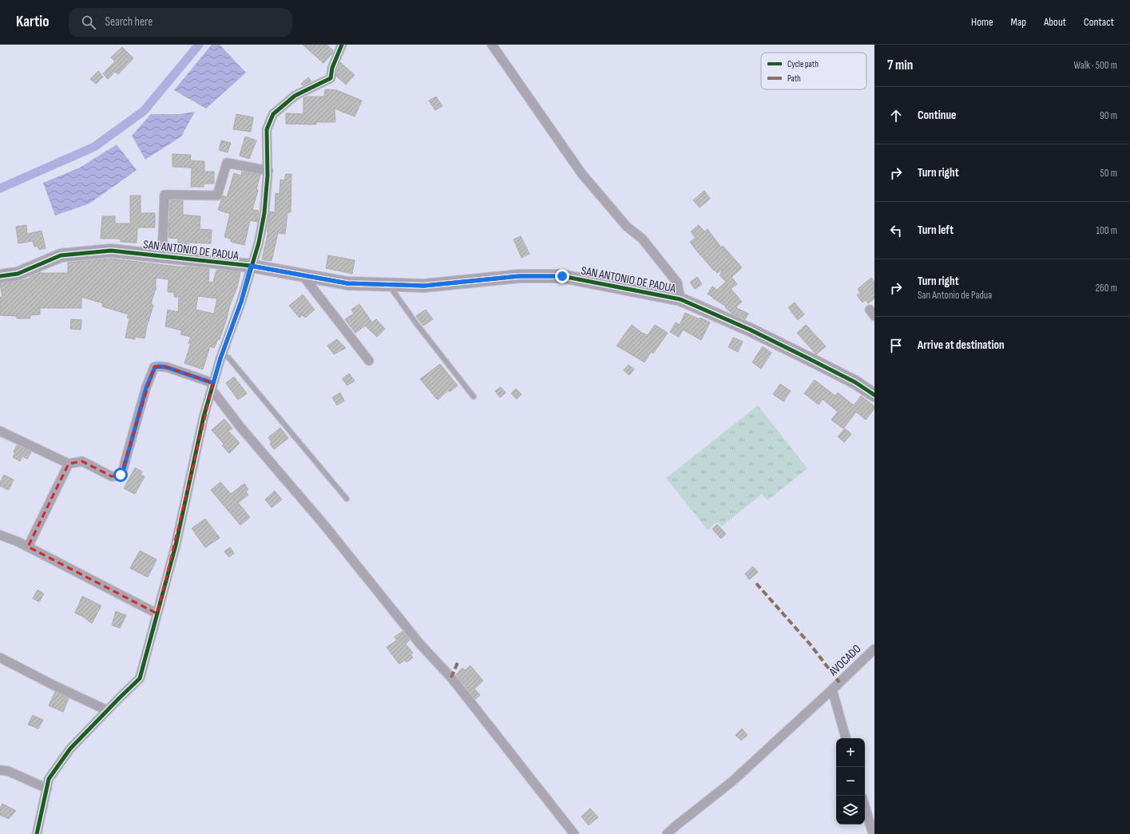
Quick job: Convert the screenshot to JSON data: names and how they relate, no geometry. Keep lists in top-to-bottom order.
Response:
{
  "streets": {
    "street": ["SAN ANTONIO DE PADUA", "AVOCADO"]
  },
  "legend": ["Cycle path", "Path"],
  "page": {
    "header": "Kartio",
    "search": "Search here",
    "nav": [
      "Home",
      "Map",
      "About",
      "Contact"
    ],
    "heading": ["7 min", "Walk · 500 m"],
    "list": [
      ["Continue", "90 m"],
      ["Turn right", "50 m"],
      ["Turn left", "100 m"],
      ["Turn right", "San Antonio de Padua", "260 m"],
      "Arrive at destination"
    ],
    "map_buttons": ["+", "−"]
  }
}
